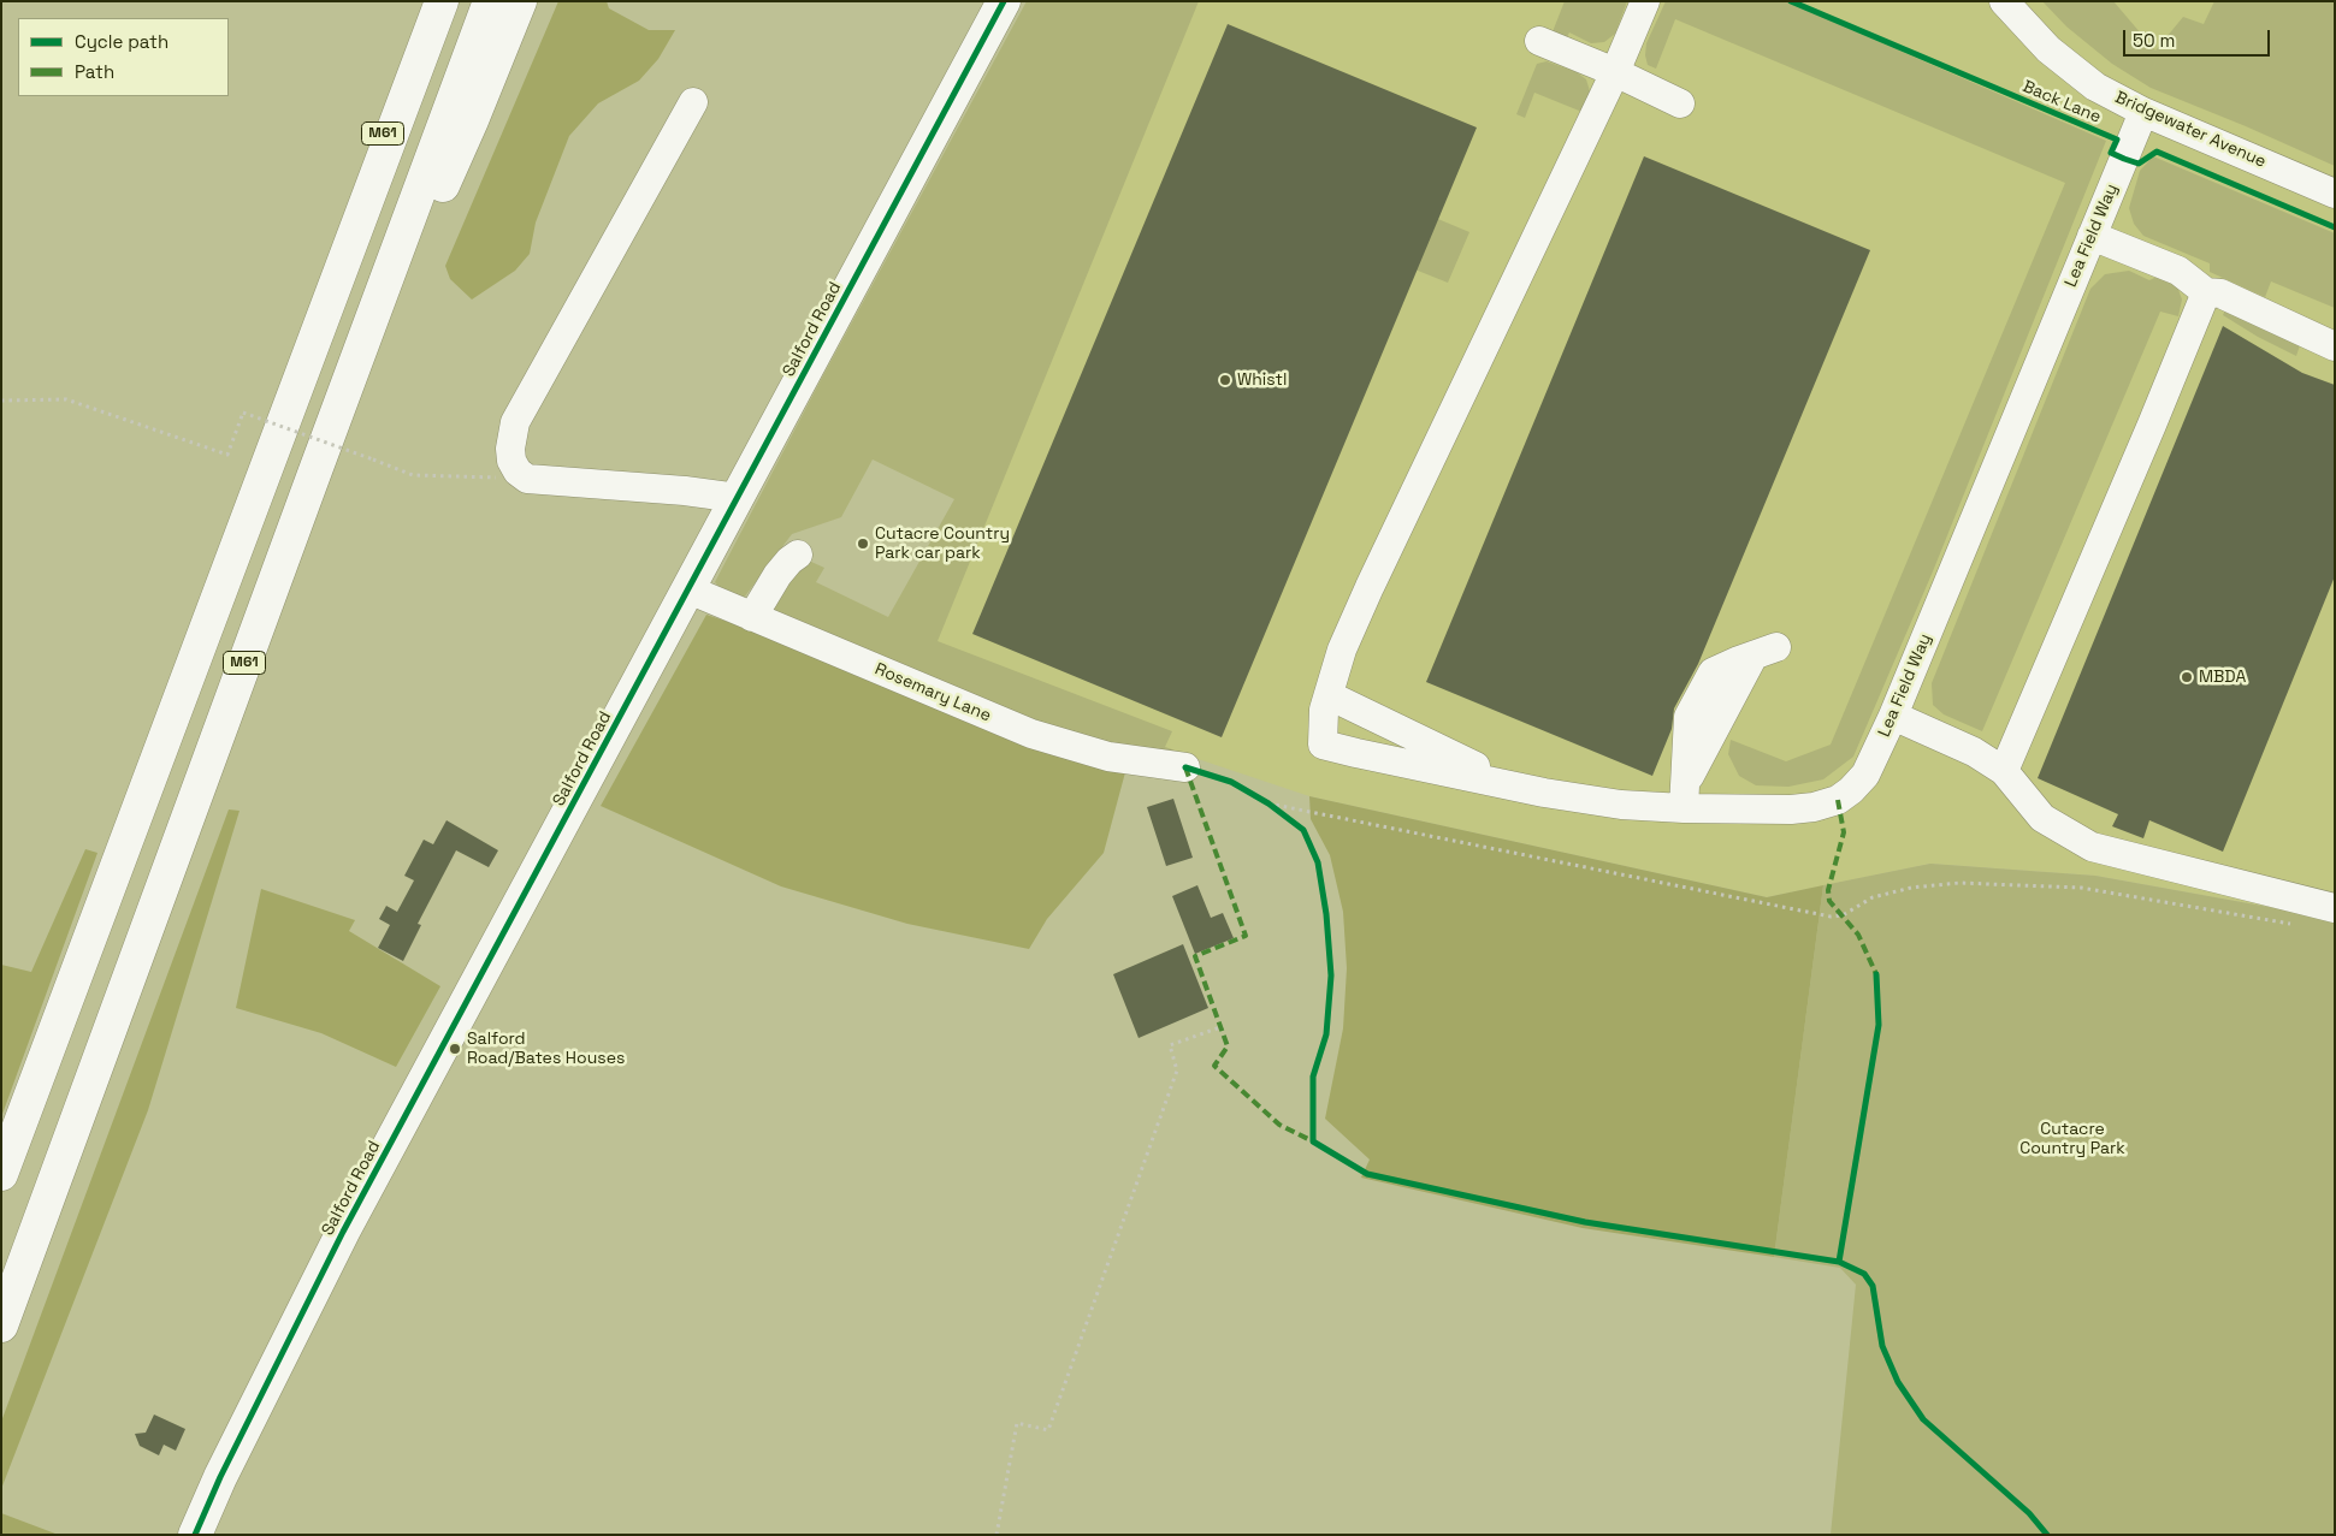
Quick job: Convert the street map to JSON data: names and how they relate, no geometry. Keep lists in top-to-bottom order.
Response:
{
  "streets": {
    "main road": ["M61", "Salford Road"],
    "street": ["Bridgewater Avenue", "Lea Field Way", "Rosemary Lane"],
    "cycle path": ["Back Lane"]
  },
  "crossings": [
    ["Bridgewater Avenue", "Lea Field Way"],
    ["Salford Road", "Rosemary Lane"]
  ],
  "parks": ["Cutacre Country Park"],
  "places": [
    "Whistl",
    "Cutacre Country Park car park",
    "MBDA",
    "Salford Road/Bates Houses"
  ],
  "legend": ["Cycle path", "Path"],
  "scale_bar": "50 m"
}
